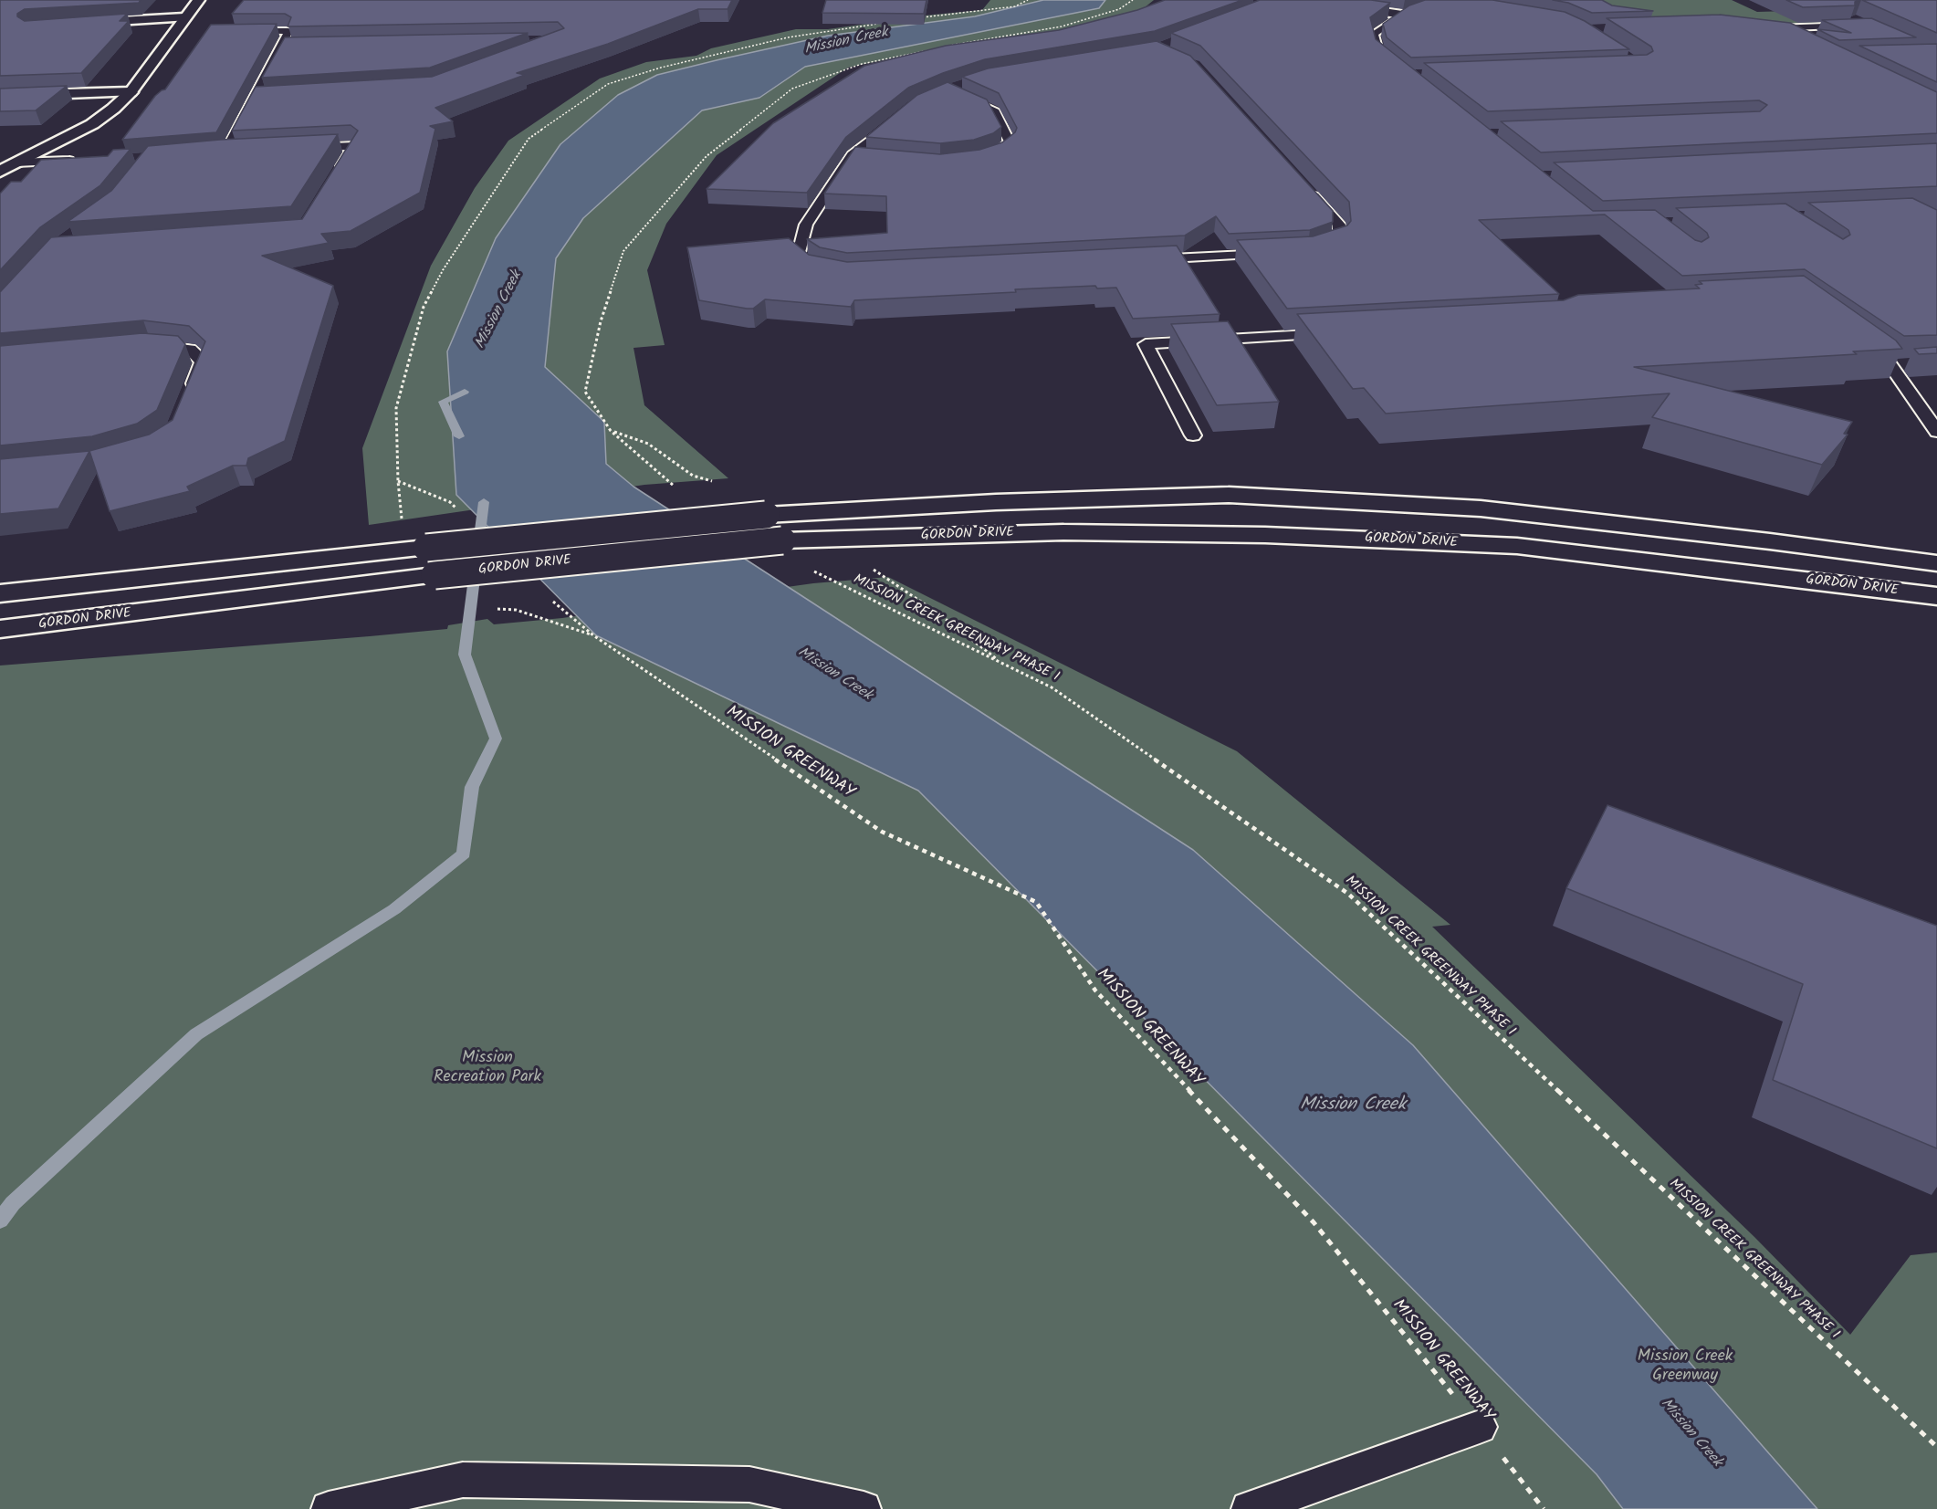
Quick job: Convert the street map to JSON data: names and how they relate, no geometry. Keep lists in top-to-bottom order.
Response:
{
  "streets": {
    "main road": ["GORDON DRIVE"],
    "path": ["MISSION CREEK GREENWAY PHASE I", "MISSION GREENWAY"]
  },
  "water": ["Mission Creek"],
  "parks": ["Mission Recreation Park", "Mission Creek Greenway"]
}
